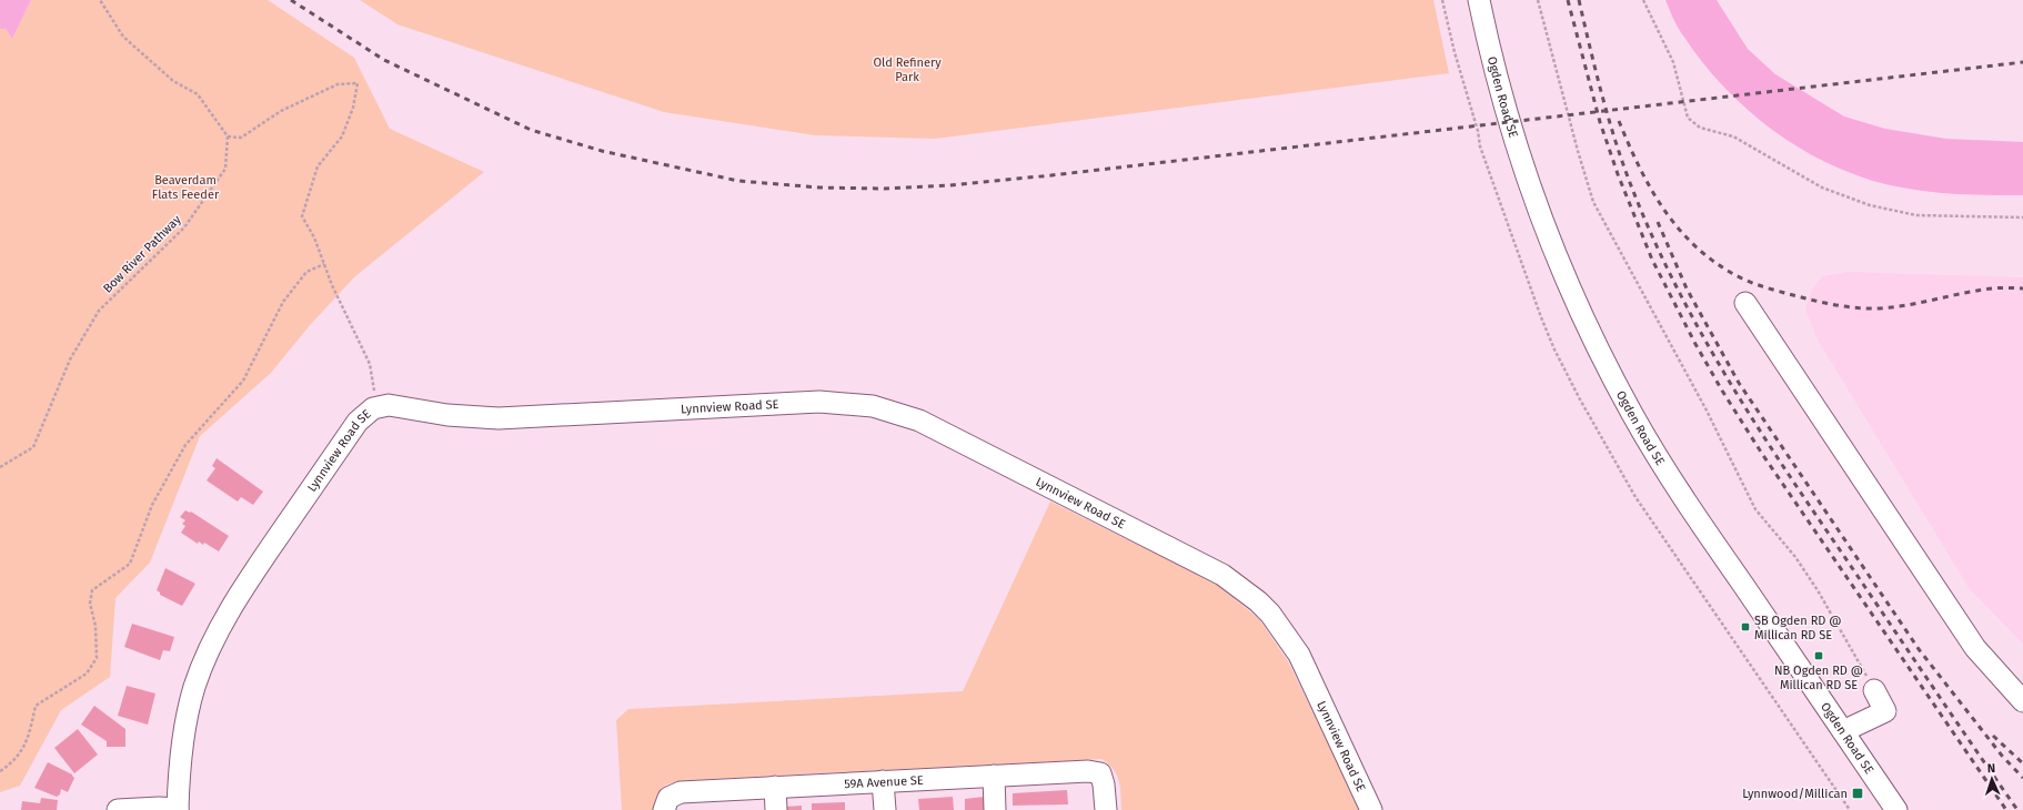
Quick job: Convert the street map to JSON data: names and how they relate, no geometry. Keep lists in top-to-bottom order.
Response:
{
  "streets": {
    "street": ["Ogden Road SE", "Lynnview Road SE", "59A Avenue SE"],
    "path": ["Bow River Pathway"]
  },
  "parks": ["Old Refinery Park", "Beaverdam Flats Feeder"],
  "places": {
    "transit": ["SB Ogden RD @ Millican RD SE", "NB Ogden RD @ Millican RD SE", "Lynnwood/Millican"]
  },
  "north": "top"
}
